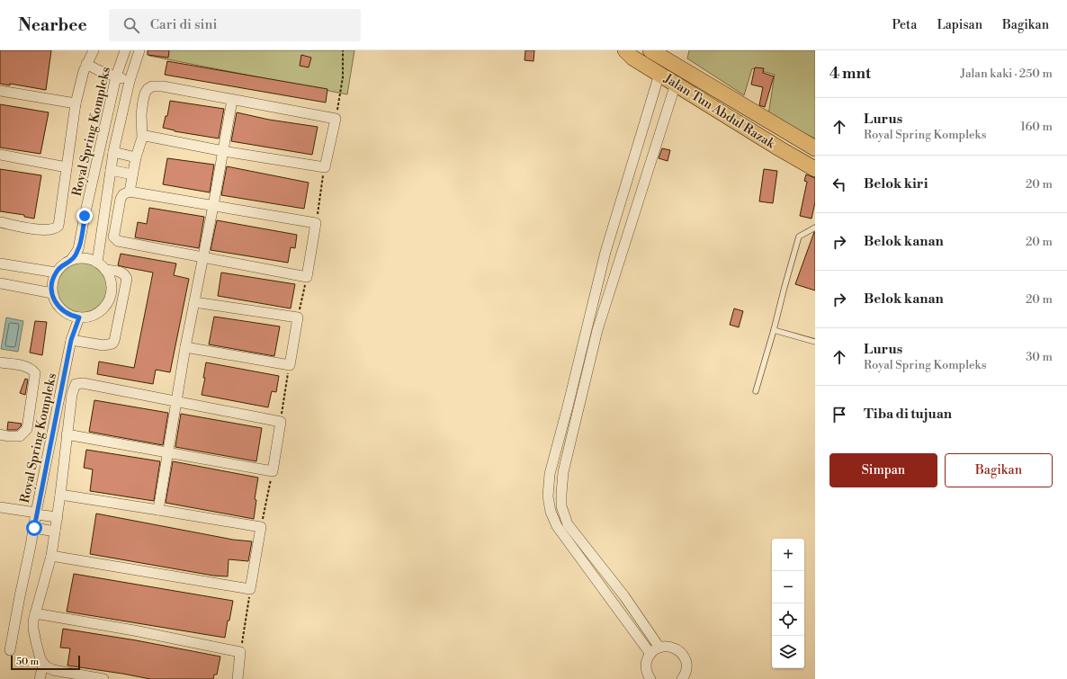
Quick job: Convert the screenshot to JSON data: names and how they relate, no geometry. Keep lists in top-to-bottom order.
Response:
{
  "streets": {
    "main road": ["Jalan Tun Abdul Razak"],
    "street": ["Royal Spring Kompleks"]
  },
  "scale_bar": "50 m",
  "page": {
    "header": "Nearbee",
    "search": "Cari di sini",
    "nav": ["Peta", "Lapisan", "Bagikan"],
    "heading": ["4 mnt", "Jalan kaki · 250 m"],
    "list": [
      ["Lurus", "Royal Spring Kompleks", "160 m"],
      ["Belok kiri", "20 m"],
      ["Belok kanan", "20 m"],
      ["Belok kanan", "20 m"],
      ["Lurus", "Royal Spring Kompleks", "30 m"],
      "Tiba di tujuan"
    ],
    "buttons": ["Simpan", "Bagikan"],
    "map_buttons": ["+", "−"],
    "scale": "50 m"
  }
}
